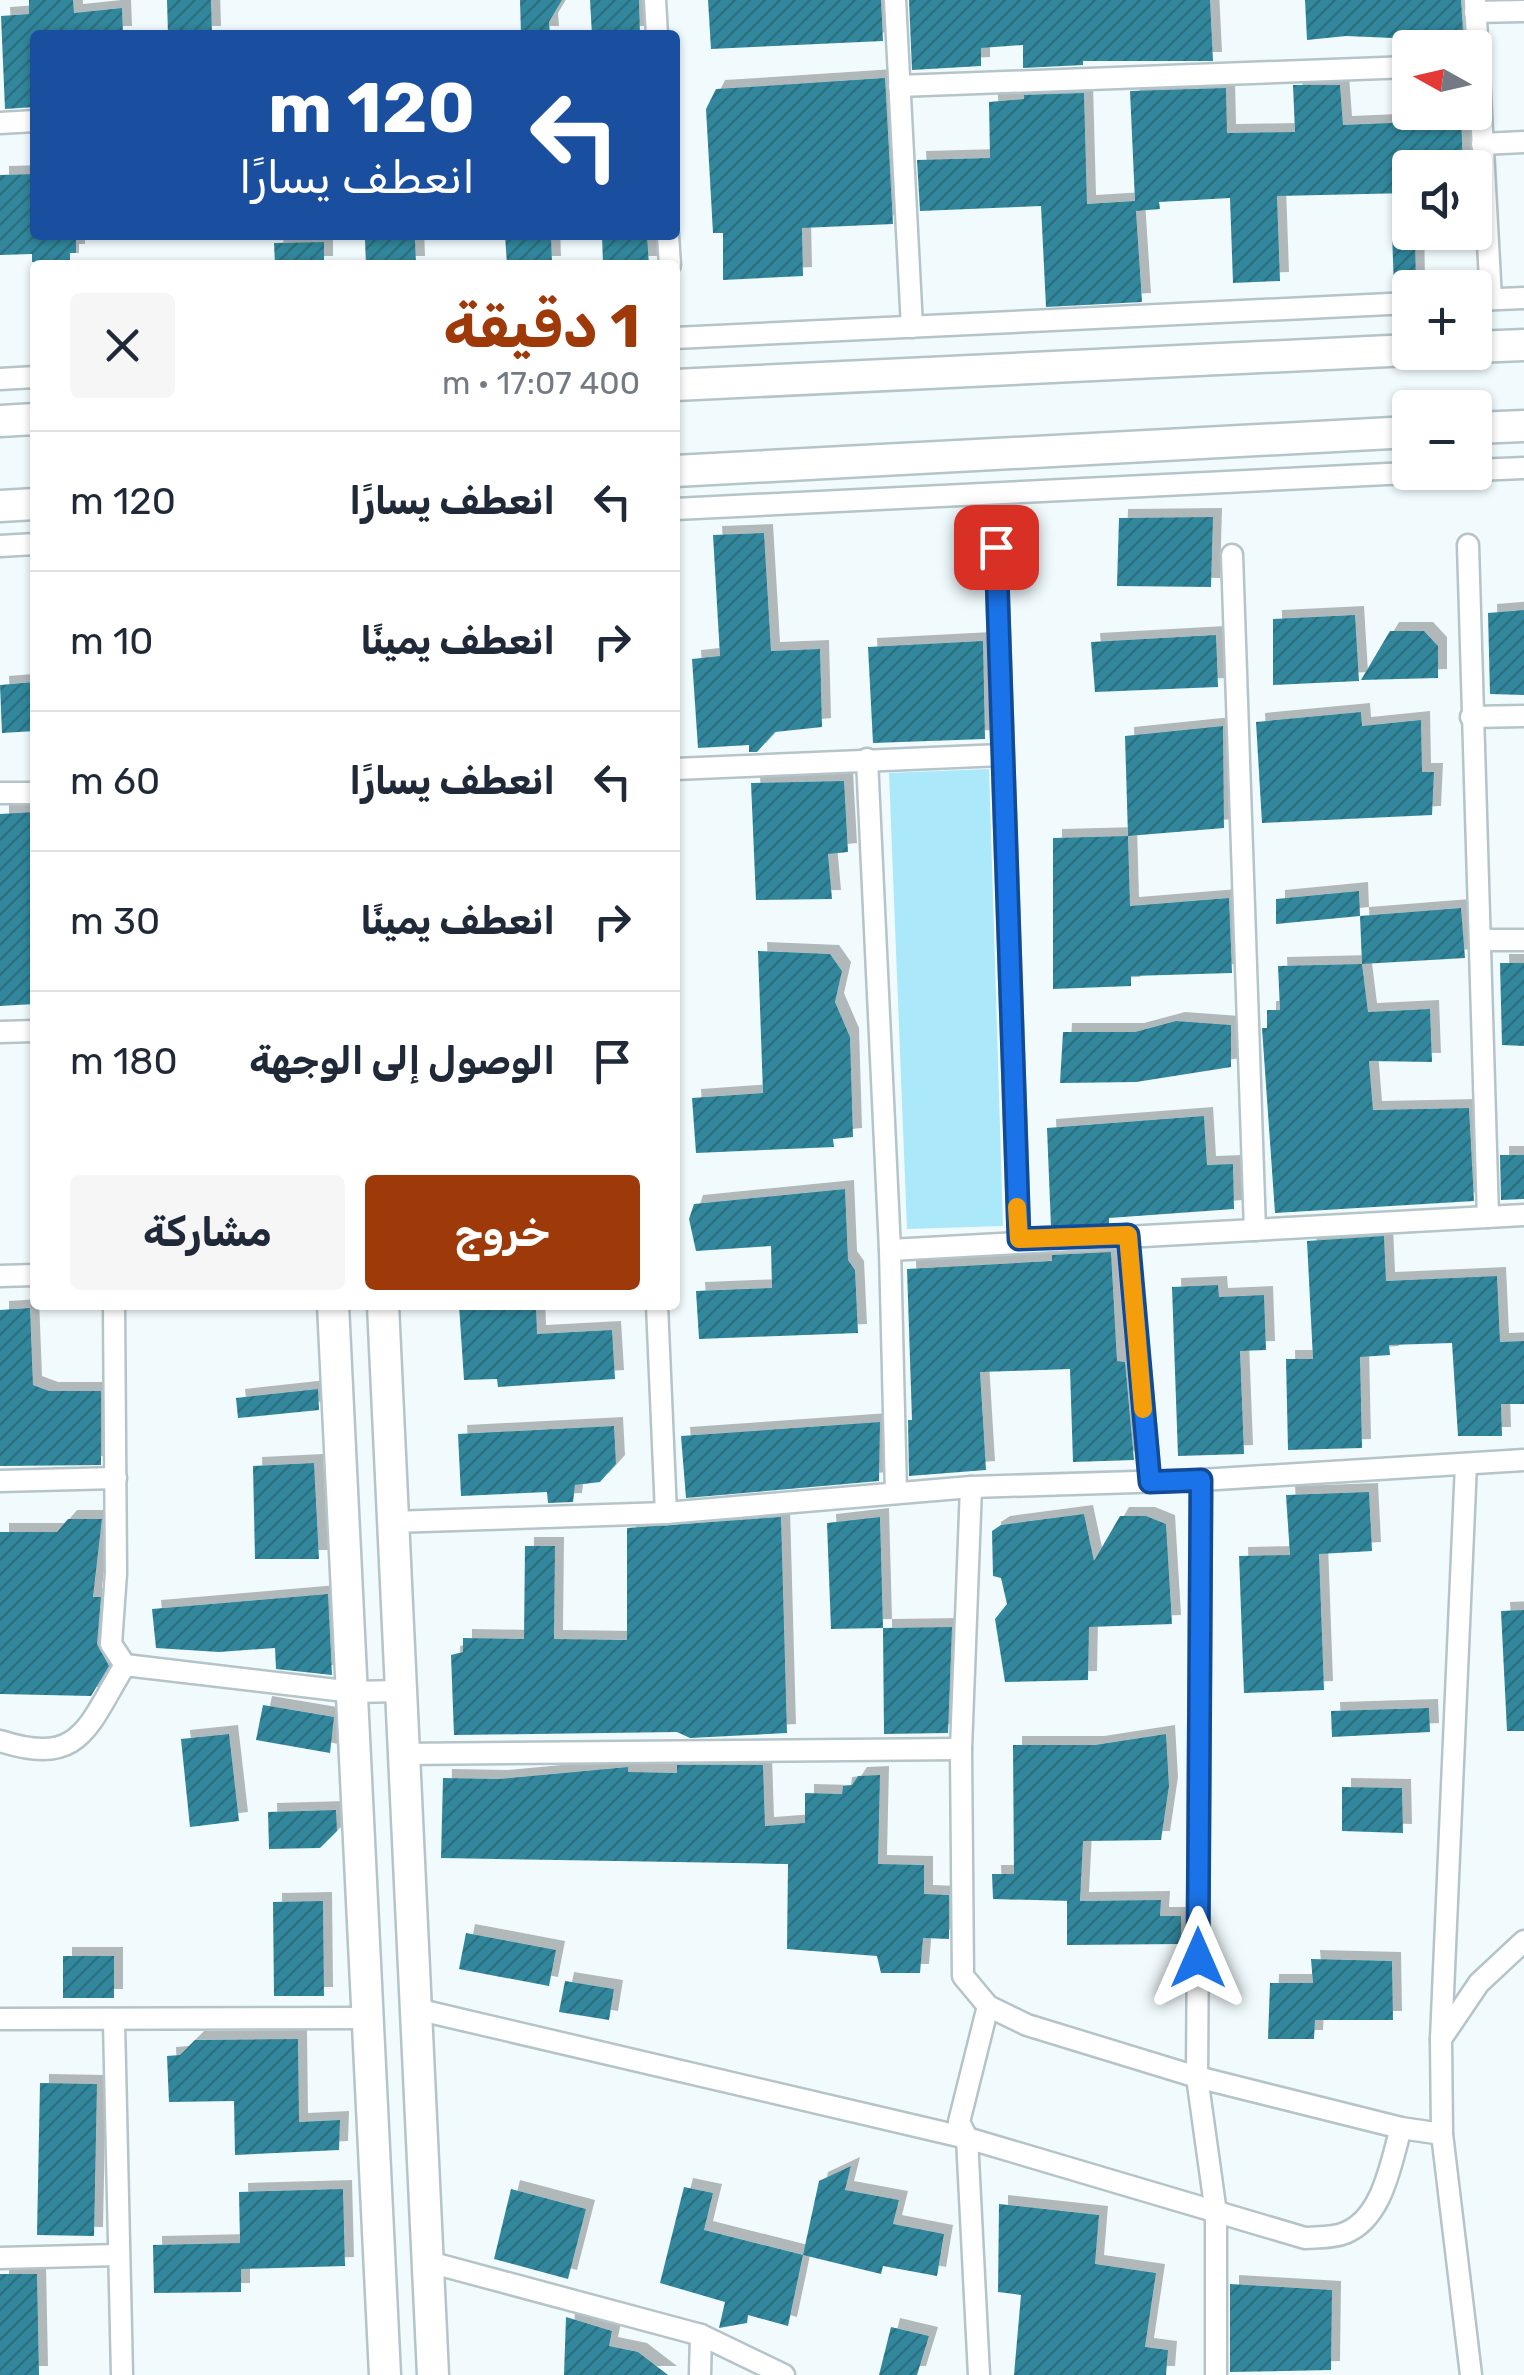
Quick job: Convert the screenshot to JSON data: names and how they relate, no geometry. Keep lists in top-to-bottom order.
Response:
{
  "north": "left",
  "page": {
    "map_buttons": ["+", "−"],
    "turn": ["120 m", "انعطف يسارًا"],
    "heading": ["1 دقيقة", "400 m · 17:07"],
    "list": [
      {
        "name": "انعطف يسارًا",
        "value": "120 m"
      },
      {
        "name": "انعطف يمينًا",
        "value": "10 m"
      },
      {
        "name": "انعطف يسارًا",
        "value": "60 m"
      },
      {
        "name": "انعطف يمينًا",
        "value": "30 m"
      },
      {
        "name": "الوصول إلى الوجهة",
        "value": "180 m"
      }
    ],
    "buttons": ["خروج", "مشاركة"]
  }
}
